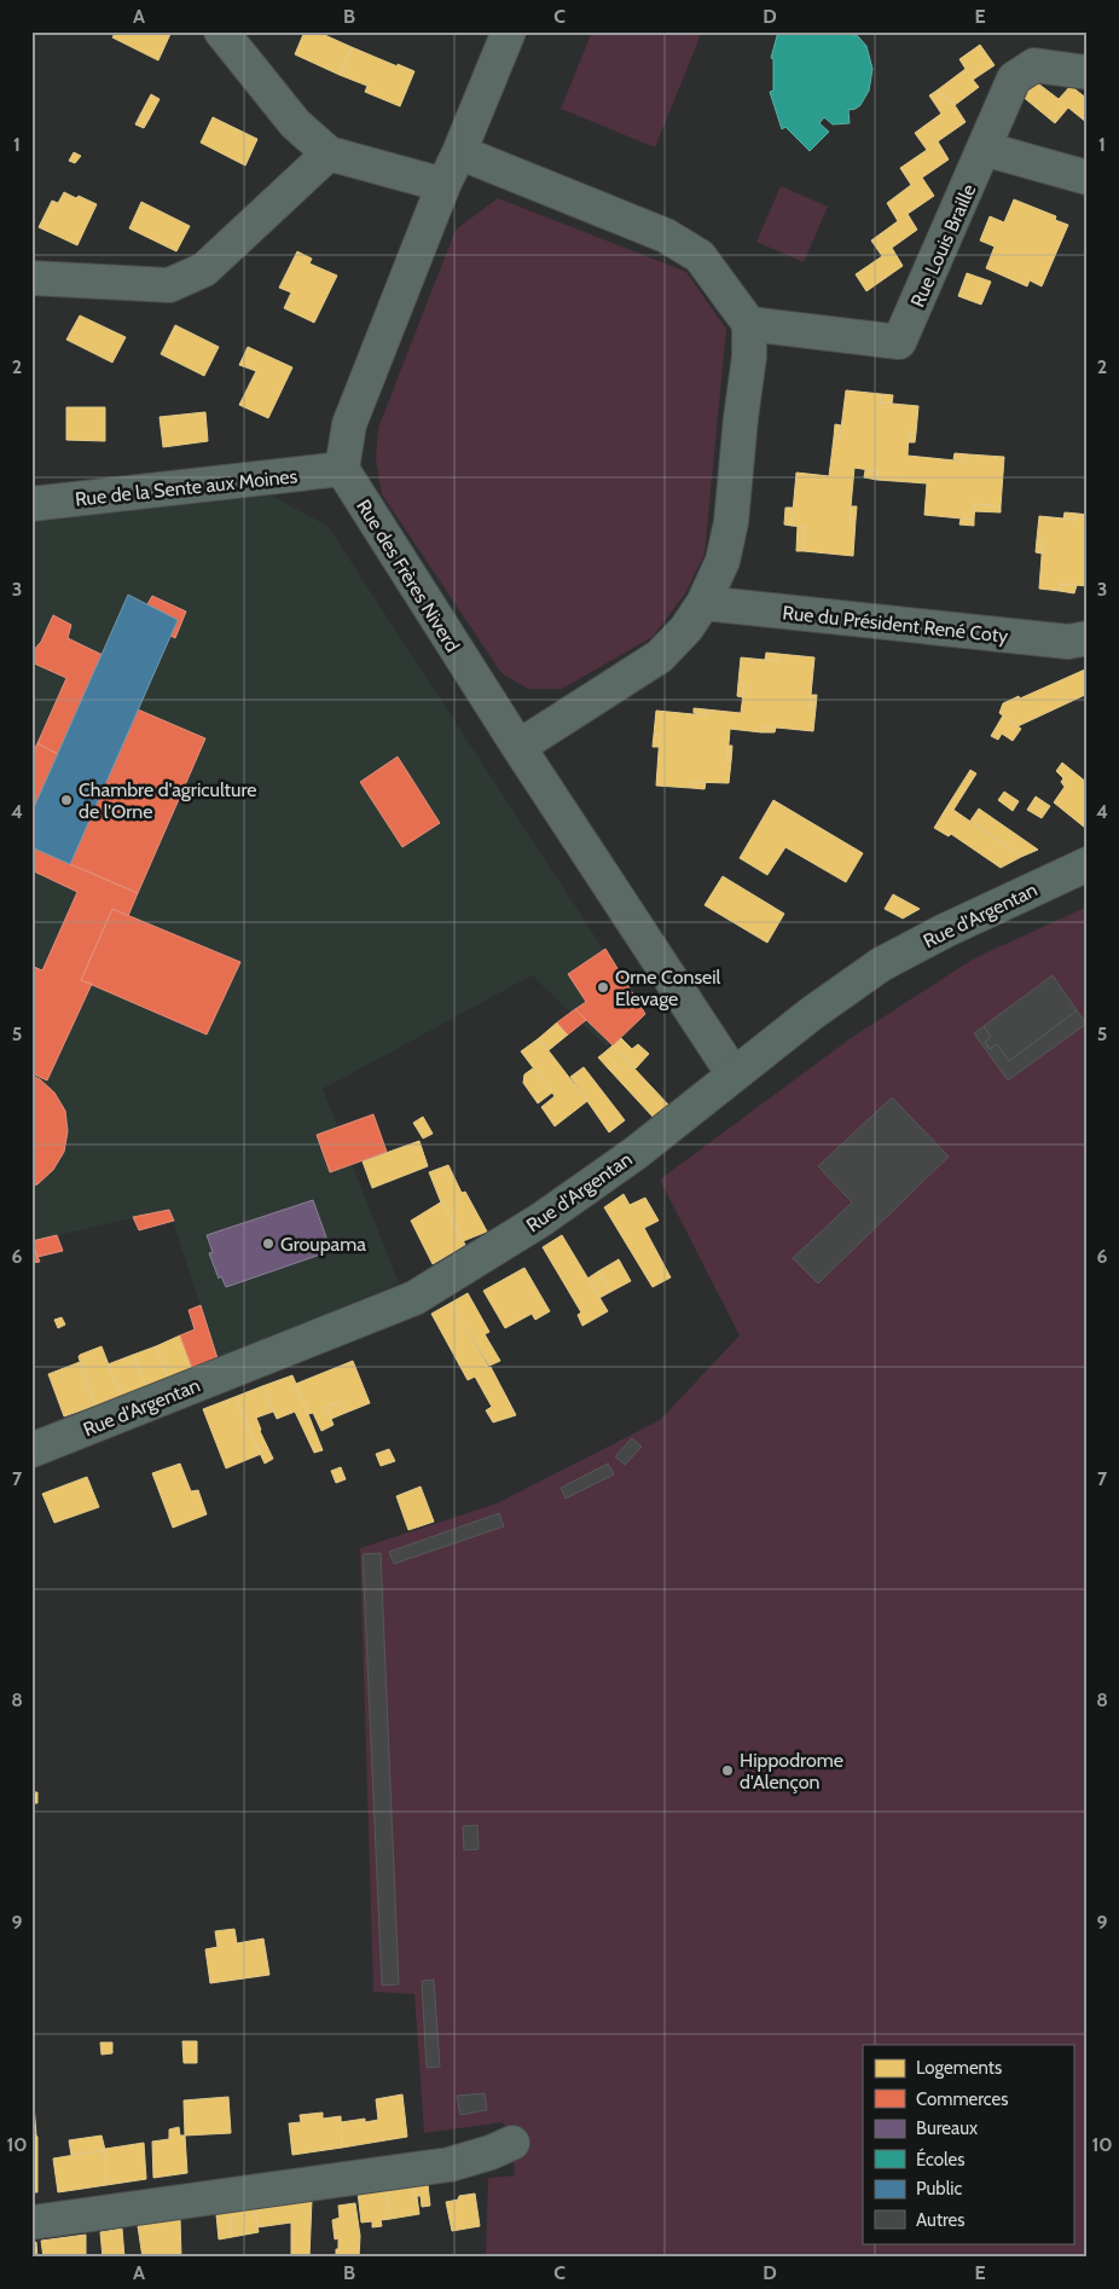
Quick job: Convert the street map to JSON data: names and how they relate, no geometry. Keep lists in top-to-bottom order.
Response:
{
  "streets": {
    "main road": ["Rue d'Argentan"],
    "street": [
      "Rue Louis Braille",
      "Rue de la Sente aux Moines",
      "Rue des Frères Niverd",
      "Rue du Président René Coty"
    ]
  },
  "crossings": [
    ["Rue de la Sente aux Moines", "Rue des Frères Niverd"],
    ["Rue des Frères Niverd", "Rue d'Argentan"]
  ],
  "places": [
    "Chambre d'agriculture de l'Orne",
    "Orne Conseil Elevage",
    "Groupama",
    "Hippodrome d'Alençon"
  ],
  "legend": [
    "Logements",
    "Commerces",
    "Bureaux",
    "Écoles",
    "Public",
    "Autres"
  ],
  "grid": {
    "columns": [
      "A",
      "B",
      "C",
      "D",
      "E"
    ],
    "rows": [
      "1",
      "2",
      "3",
      "4",
      "5",
      "6",
      "7",
      "8",
      "9",
      "10"
    ]
  }
}
